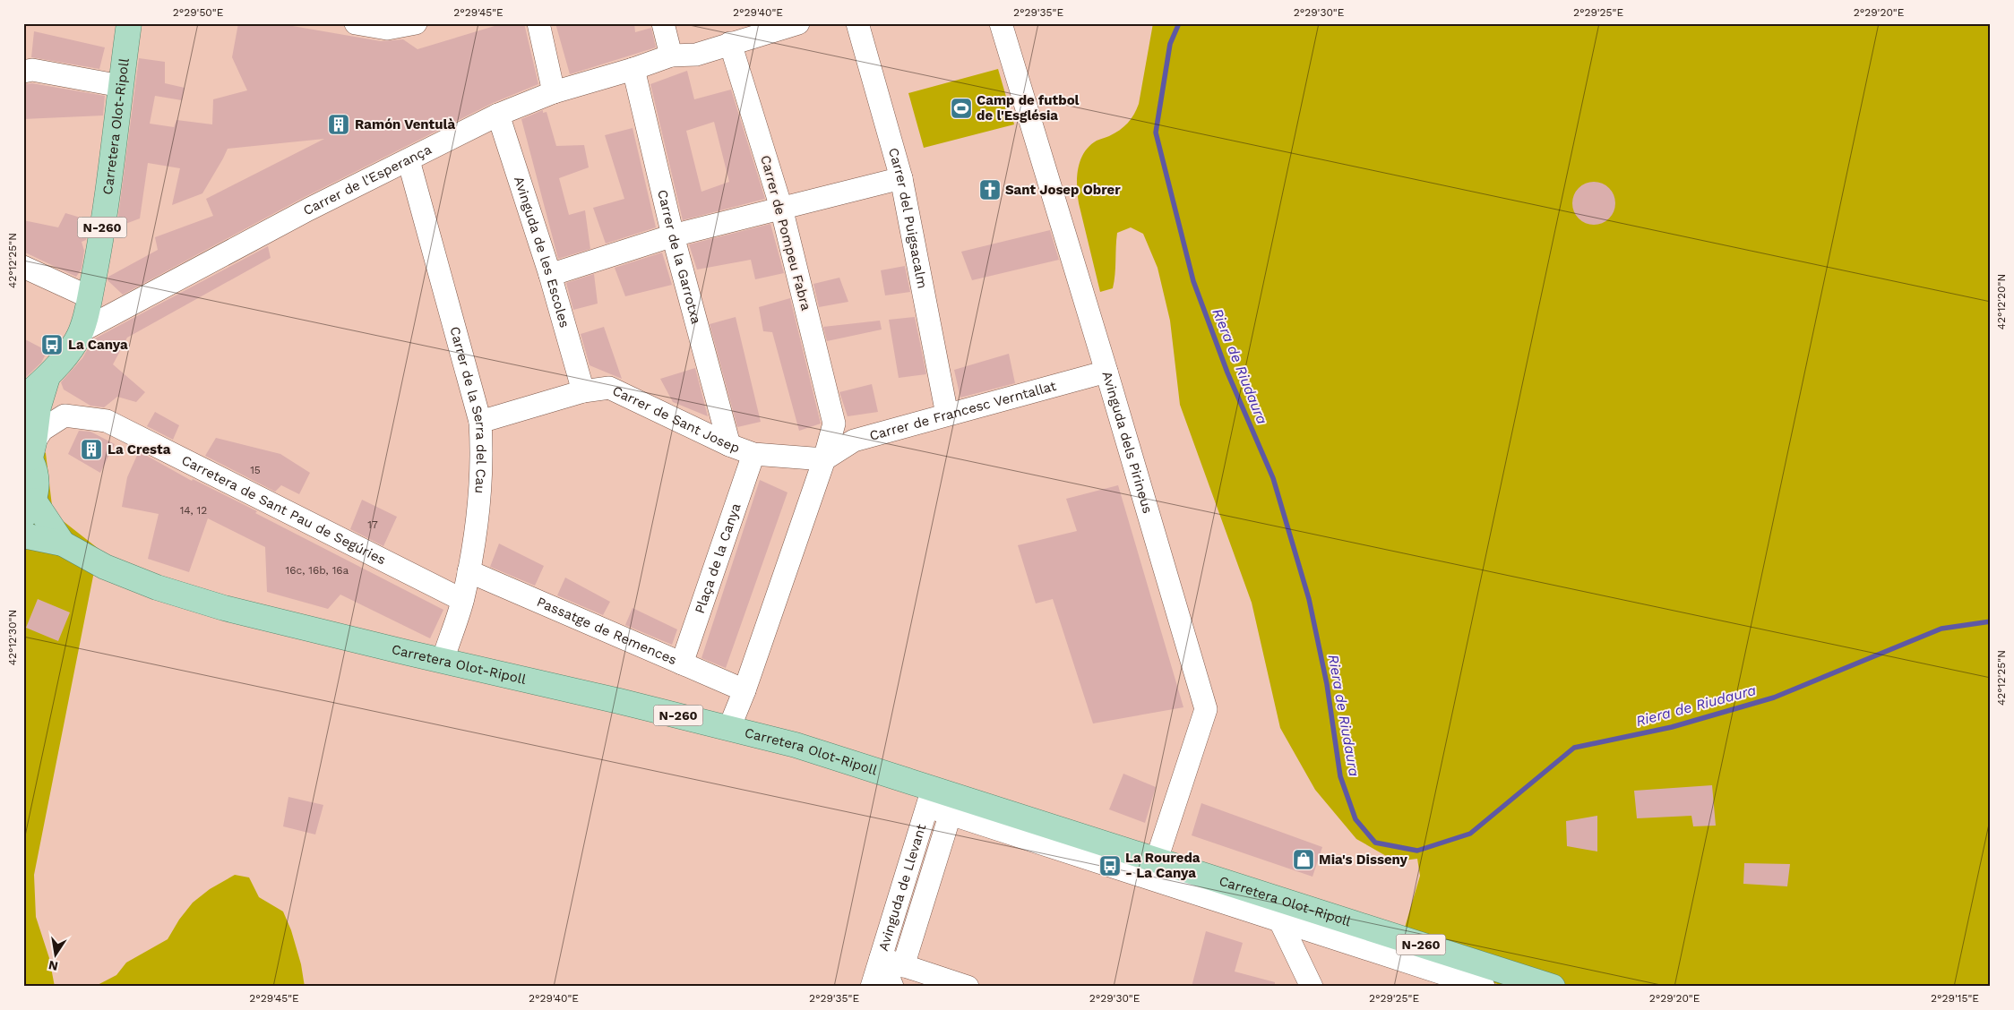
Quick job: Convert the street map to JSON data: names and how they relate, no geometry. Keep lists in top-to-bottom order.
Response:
{
  "streets": {
    "main road": ["Carretera Olot-Ripoll", "N-260"],
    "street": [
      "Carrer de l'Esperança",
      "Carrer del Puigsacalm",
      "Carrer de Pompeu Fabra",
      "Avinguda de les Escoles",
      "Carrer de la Garrotxa",
      "Carrer de la Serra del Cau",
      "Carrer de Francesc Verntallat",
      "Carrer de Sant Josep",
      "Avinguda dels Pirineus",
      "Carretera de Sant Pau de Segúries",
      "Plaça de la Canya",
      "Passatge de Remences",
      "Avinguda de Llevant"
    ]
  },
  "crossings": [
    ["Carretera Olot-Ripoll", "Carrer de l'Esperança"],
    ["Carretera Olot-Ripoll", "N-260"],
    ["Carretera Olot-Ripoll", "Carrer de la Serra del Cau"],
    ["Carretera Olot-Ripoll", "Avinguda dels Pirineus"],
    ["Carretera Olot-Ripoll", "Carretera de Sant Pau de Segúries"],
    ["Carretera Olot-Ripoll", "Avinguda de Llevant"],
    ["Carrer de l'Esperança", "Carrer de Pompeu Fabra"],
    ["Carrer de l'Esperança", "Avinguda de les Escoles"],
    ["Carrer de l'Esperança", "Carrer de la Garrotxa"],
    ["Carrer de l'Esperança", "Carrer de la Serra del Cau"],
    ["Carrer del Puigsacalm", "Carrer de Francesc Verntallat"],
    ["N-260", "Carretera de Sant Pau de Segúries"],
    ["Carrer de Pompeu Fabra", "Carrer de Francesc Verntallat"],
    ["Carrer de Pompeu Fabra", "Carrer de Sant Josep"],
    ["Avinguda de les Escoles", "Carrer de Sant Josep"],
    ["Carrer de la Garrotxa", "Carrer de Sant Josep"],
    ["Carrer de la Serra del Cau", "Carrer de Sant Josep"],
    ["Carrer de la Serra del Cau", "Carretera de Sant Pau de Segúries"],
    ["Carrer de la Serra del Cau", "Passatge de Remences"],
    ["Carrer de Francesc Verntallat", "Carrer de Sant Josep"],
    ["Carrer de Francesc Verntallat", "Avinguda dels Pirineus"],
    ["Carrer de Sant Josep", "Plaça de la Canya"],
    ["Plaça de la Canya", "Passatge de Remences"]
  ],
  "water": ["Riera de Riudaura"],
  "places": {
    "sports": ["Camp de futbol de l'Església"],
    "building": ["Ramón Ventulà", "La Cresta"],
    "church": ["Sant Josep Obrer"],
    "bus stop": ["La Canya", "La Roureda - La Canya"],
    "shop": ["Mia's Disseny"]
  },
  "house_numbers": [
    "15",
    "14, 12",
    "17",
    "16c, 16b, 16a"
  ],
  "north": "bottom",
  "coordinates": [
    "2°29'50\"E",
    "2°29'45\"E",
    "2°29'40\"E",
    "2°29'35\"E",
    "2°29'30\"E",
    "2°29'25\"E",
    "2°29'20\"E",
    "42°12'25\"N",
    "42°12'20\"N",
    "42°12'30\"N",
    "2°29'15\"E"
  ]
}
